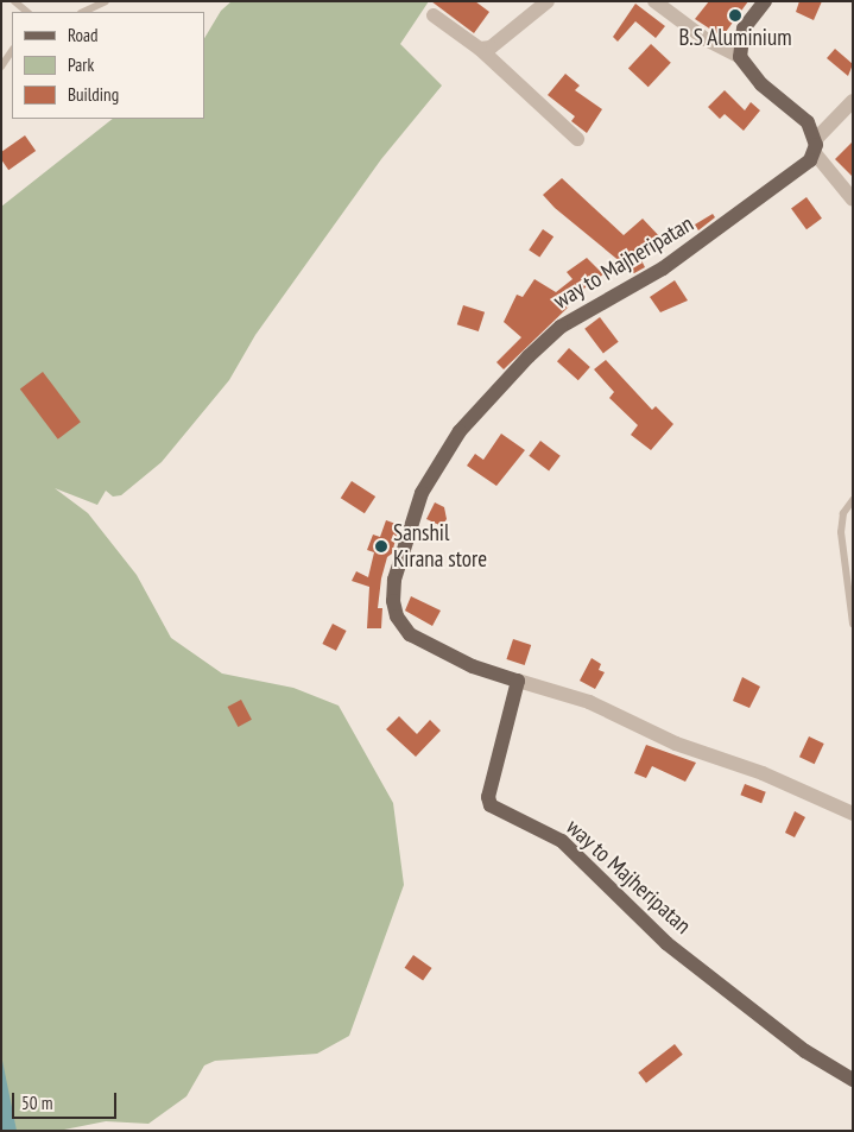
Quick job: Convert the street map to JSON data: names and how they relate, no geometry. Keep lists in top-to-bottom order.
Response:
{
  "streets": {
    "main road": ["way to Majheripatan"]
  },
  "places": ["B.S Aluminium", "Sanshil Kirana store"],
  "legend": ["Road", "Park", "Building"],
  "scale_bar": "50 m"
}
